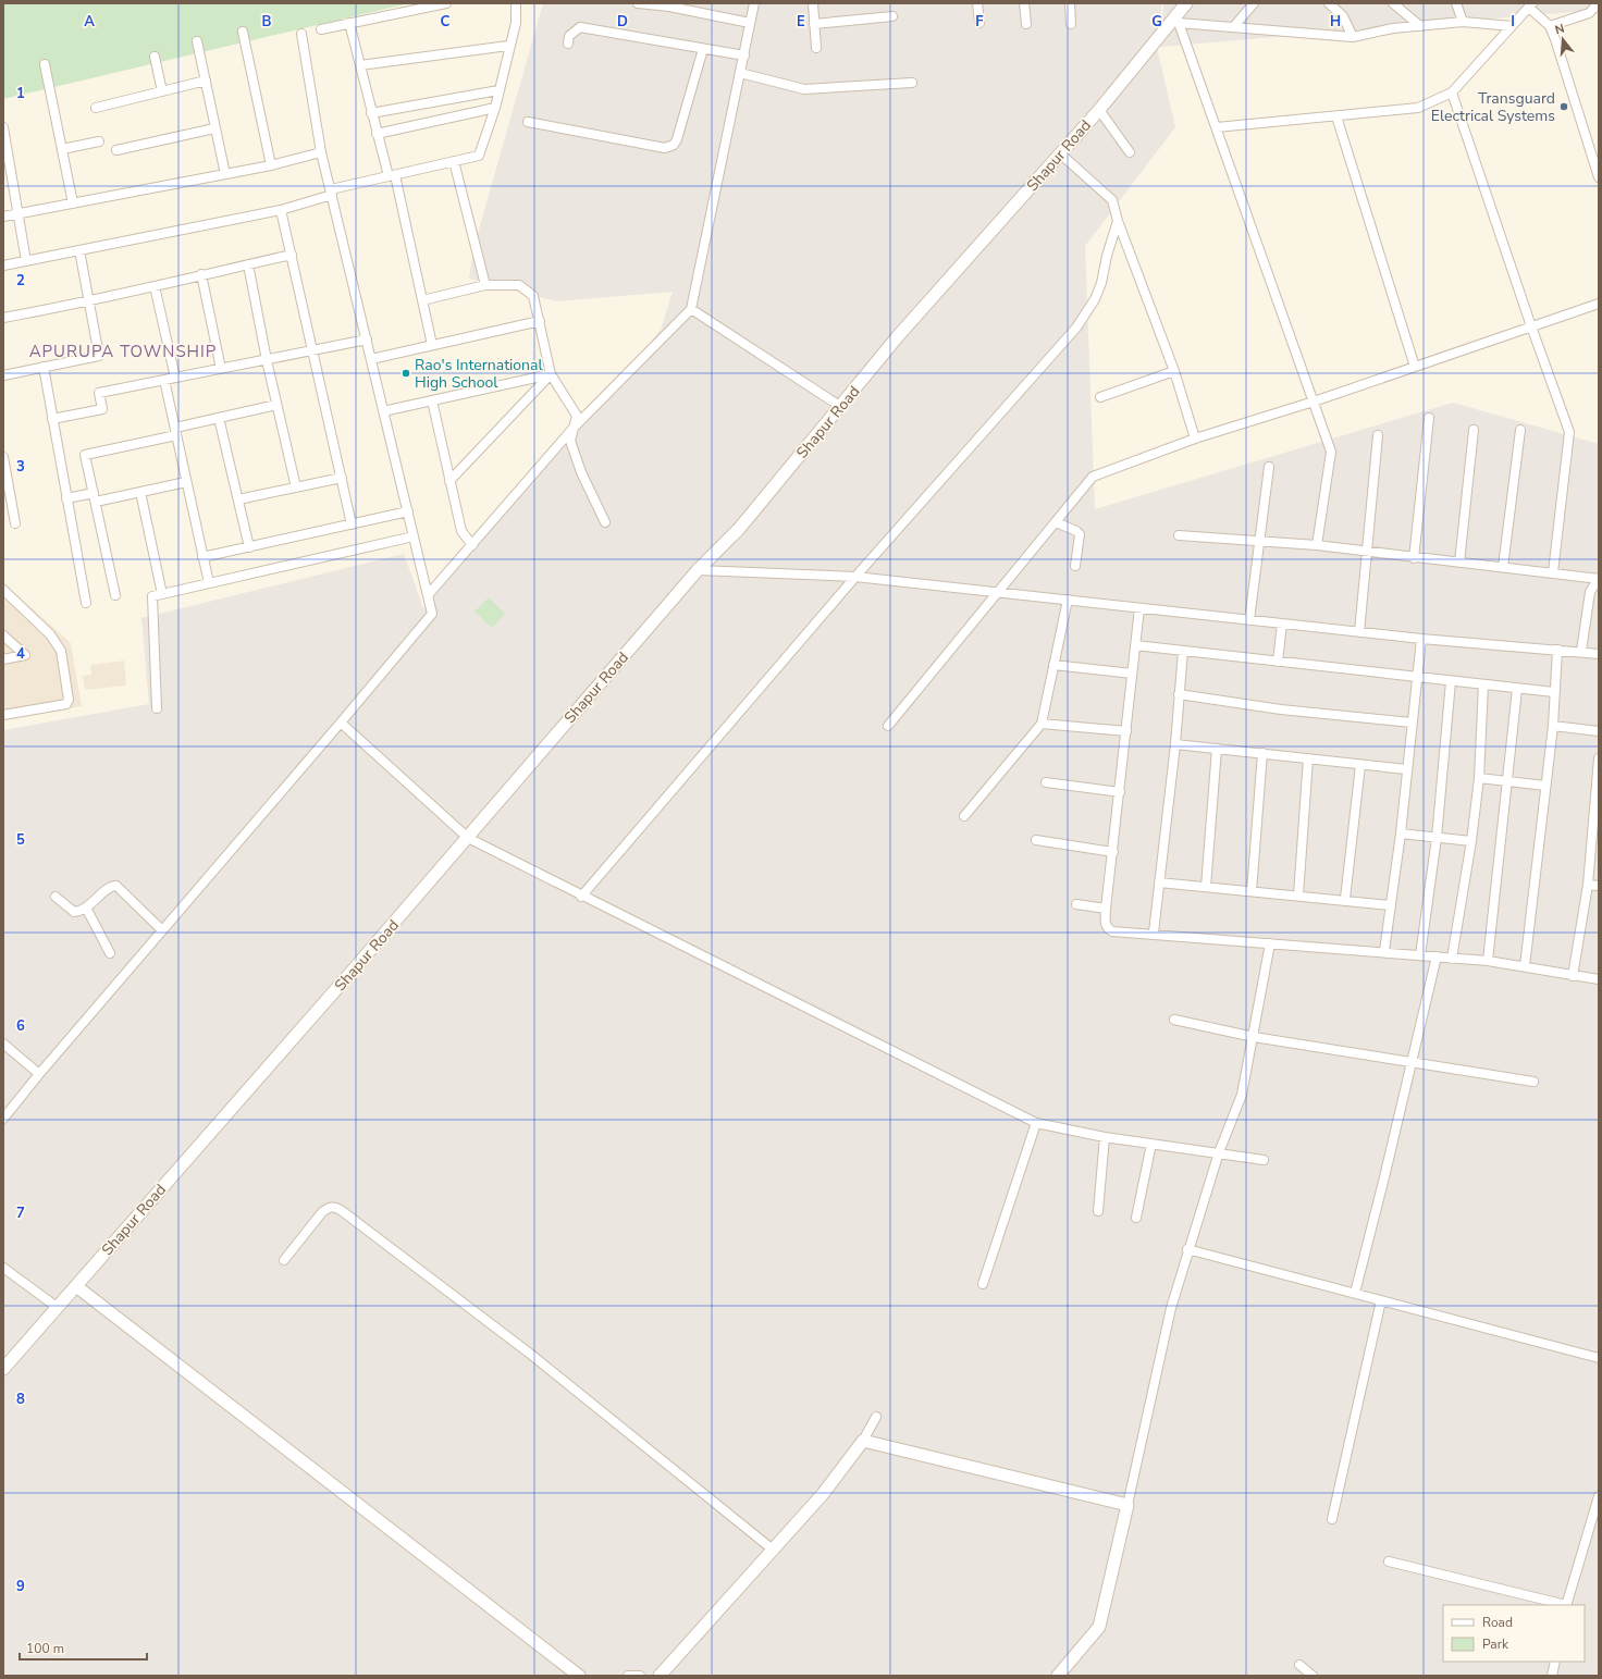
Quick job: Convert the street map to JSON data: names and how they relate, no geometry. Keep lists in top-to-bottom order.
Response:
{
  "streets": {
    "street": ["Shapur Road"]
  },
  "districts": ["APURUPA TOWNSHIP"],
  "places": ["Transguard Electrical Systems", "Rao's International High School"],
  "legend": ["Road", "Park"],
  "scale_bar": "100 m",
  "north": "top",
  "grid": {
    "columns": [
      "A",
      "B",
      "C",
      "D",
      "E",
      "F",
      "G",
      "H",
      "I"
    ],
    "rows": [
      "1",
      "2",
      "3",
      "4",
      "5",
      "6",
      "7",
      "8",
      "9"
    ]
  }
}
